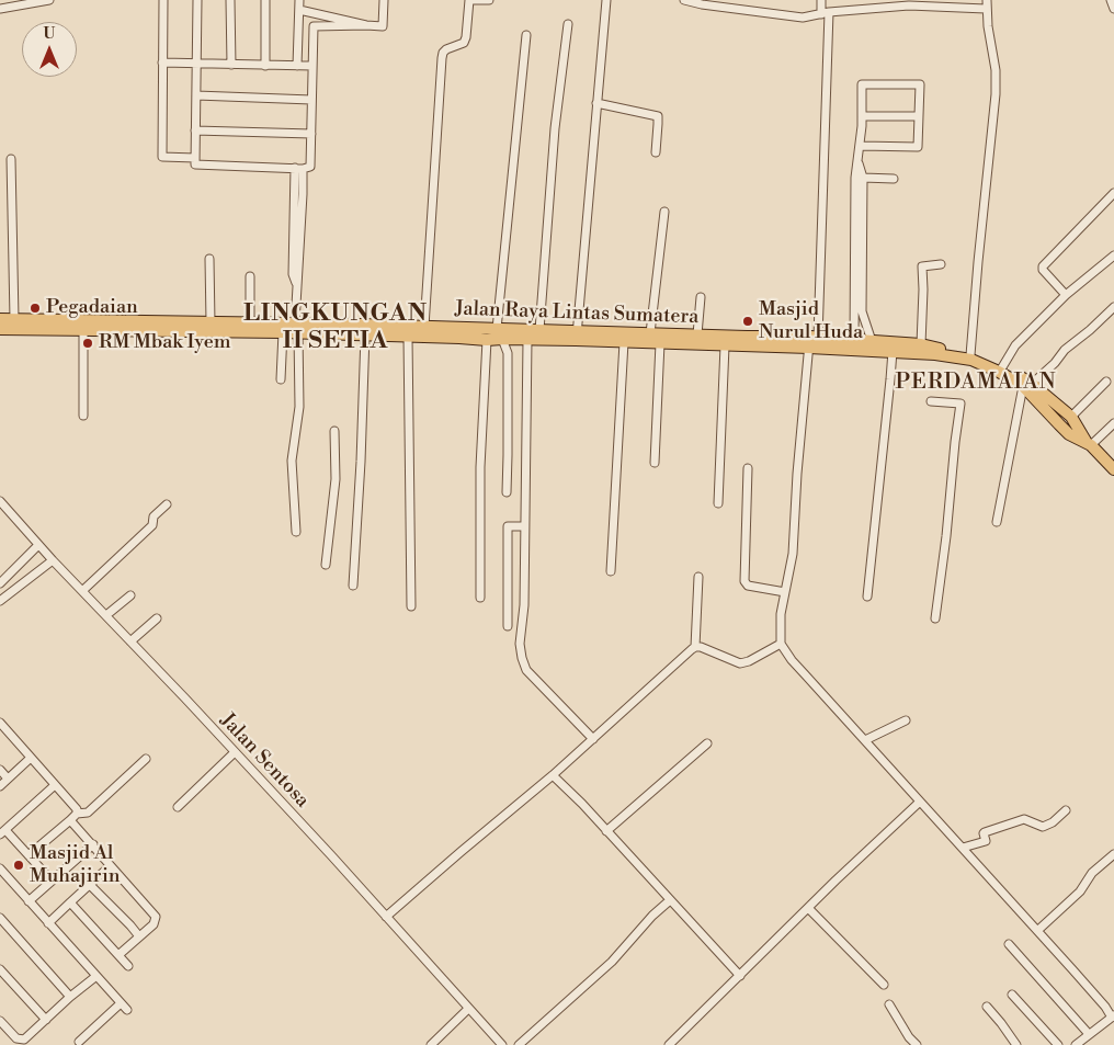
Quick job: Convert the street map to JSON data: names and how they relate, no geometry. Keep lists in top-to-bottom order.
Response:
{
  "streets": {
    "highway": ["Jalan Raya Lintas Sumatera"],
    "street": ["Jalan Sentosa"]
  },
  "districts": ["LINGKUNGAN II SETIA", "PERDAMAIAN"],
  "places": [
    "Pegadaian",
    "Masjid Nurul Huda",
    "RM Mbak Iyem",
    "Masjid Al Muhajirin"
  ],
  "north": "top"
}
